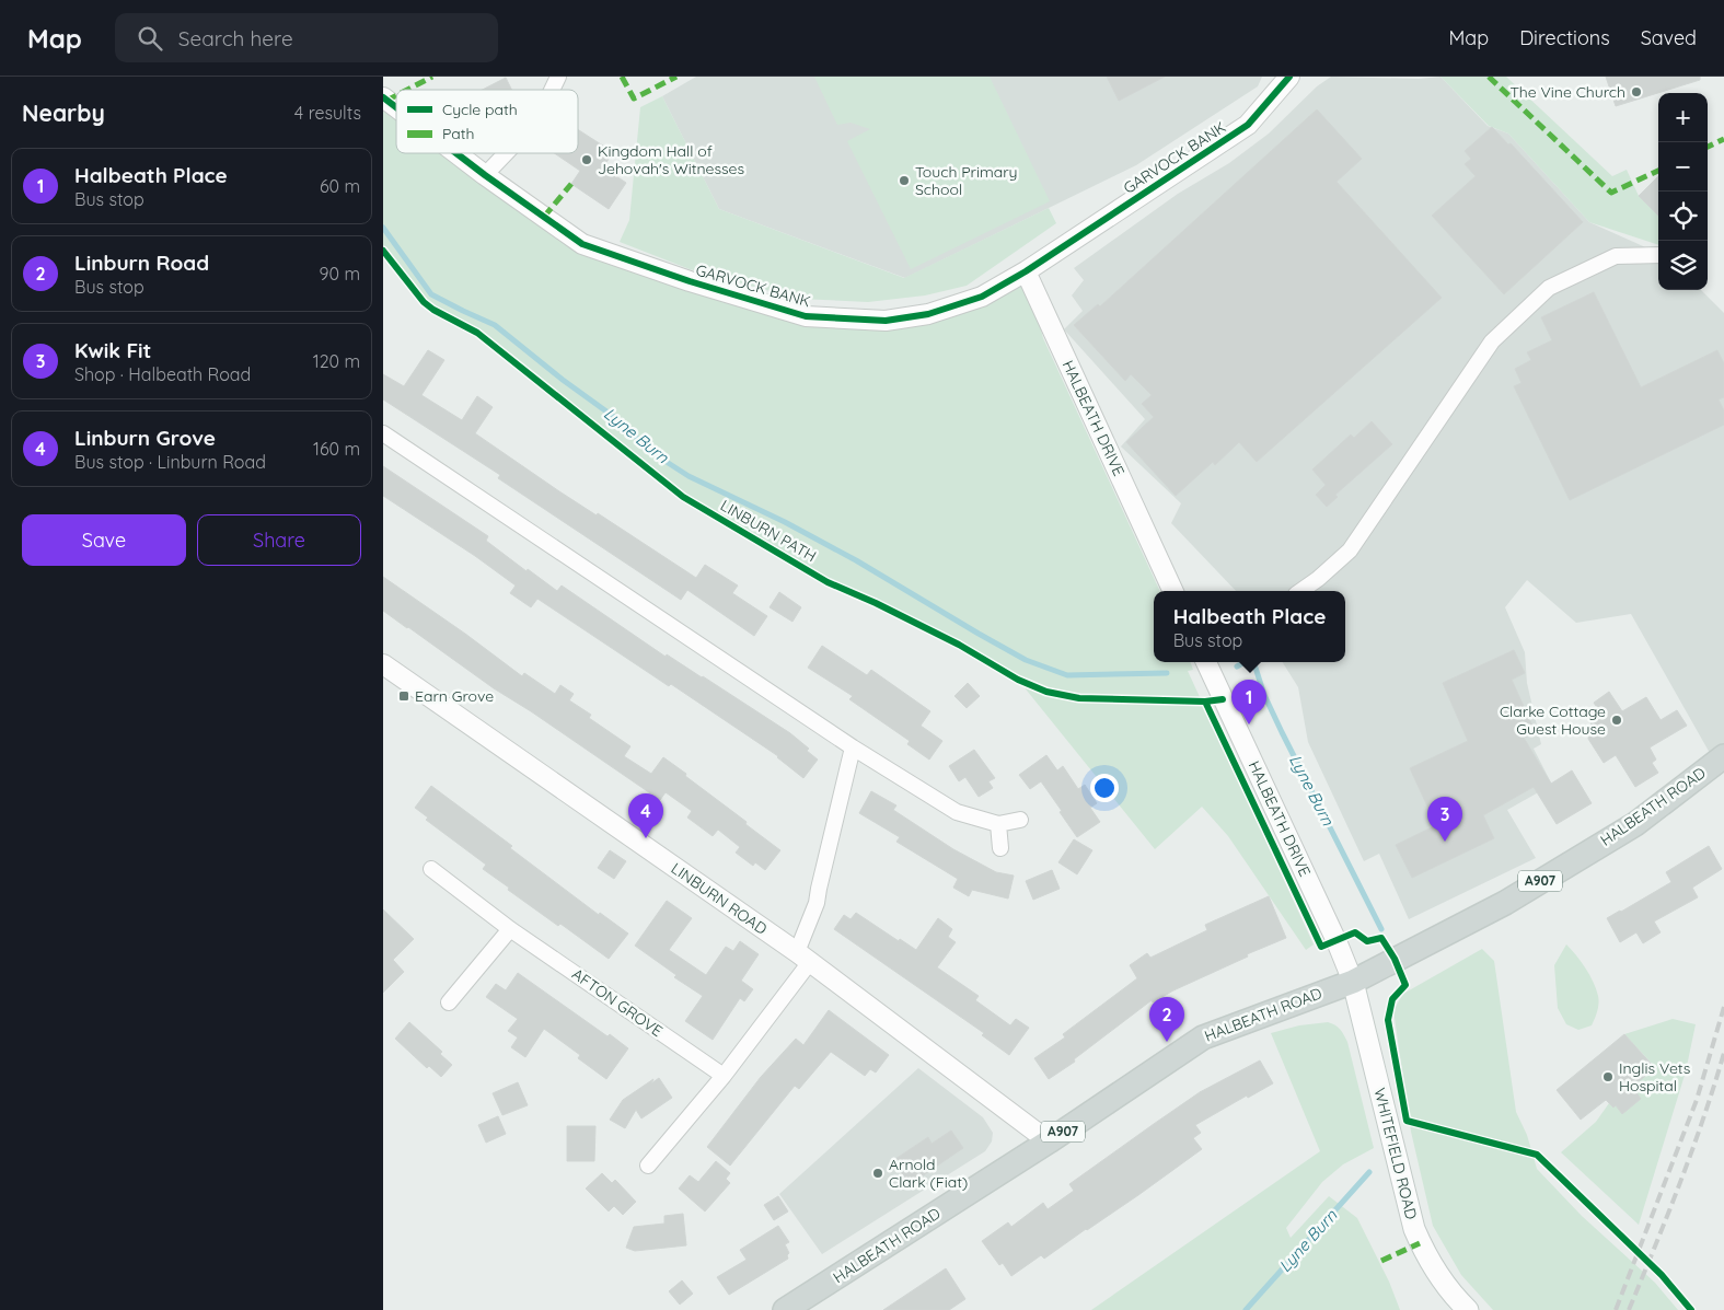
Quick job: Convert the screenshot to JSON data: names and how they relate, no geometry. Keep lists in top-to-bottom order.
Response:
{
  "streets": {
    "main road": ["HALBEATH ROAD", "A907", "WHITEFIELD ROAD"],
    "street": [
      "GARVOCK BANK",
      "HALBEATH DRIVE",
      "LINBURN ROAD",
      "AFTON GROVE"
    ],
    "cycle path": ["LINBURN PATH"]
  },
  "crossings": [
    ["GARVOCK BANK", "HALBEATH DRIVE"],
    ["HALBEATH DRIVE", "HALBEATH ROAD"],
    ["HALBEATH DRIVE", "WHITEFIELD ROAD"],
    ["HALBEATH ROAD", "LINBURN ROAD"],
    ["HALBEATH ROAD", "WHITEFIELD ROAD"]
  ],
  "water": ["Lyne Burn"],
  "places": {
    "other": [
      "The Vine Church",
      "Kingdom Hall of Jehovah's Witnesses",
      "Touch Primary School",
      "Clarke Cottage Guest House",
      "Inglis Vets Hospital",
      "Arnold Clark (Fiat)"
    ],
    "transit": ["Earn Grove"]
  },
  "legend": ["Cycle path", "Path"],
  "page": {
    "header": "Map",
    "search": "Search here",
    "nav": ["Map", "Directions", "Saved"],
    "heading": ["Nearby", "4 results"],
    "map_buttons": ["+", "−"],
    "list": [
      {
        "mark": "1",
        "name": "Halbeath Place",
        "note": "Bus stop",
        "value": "60 m"
      },
      {
        "mark": "2",
        "name": "Linburn Road",
        "note": "Bus stop",
        "value": "90 m"
      },
      {
        "mark": "3",
        "name": "Kwik Fit",
        "note": "Shop · Halbeath Road",
        "value": "120 m"
      },
      {
        "mark": "4",
        "name": "Linburn Grove",
        "note": "Bus stop · Linburn Road",
        "value": "160 m"
      }
    ],
    "buttons": ["Save", "Share"],
    "popup": ["Halbeath Place", "Bus stop"],
    "pins": [
      "1",
      "4",
      "3",
      "2"
    ]
  }
}
